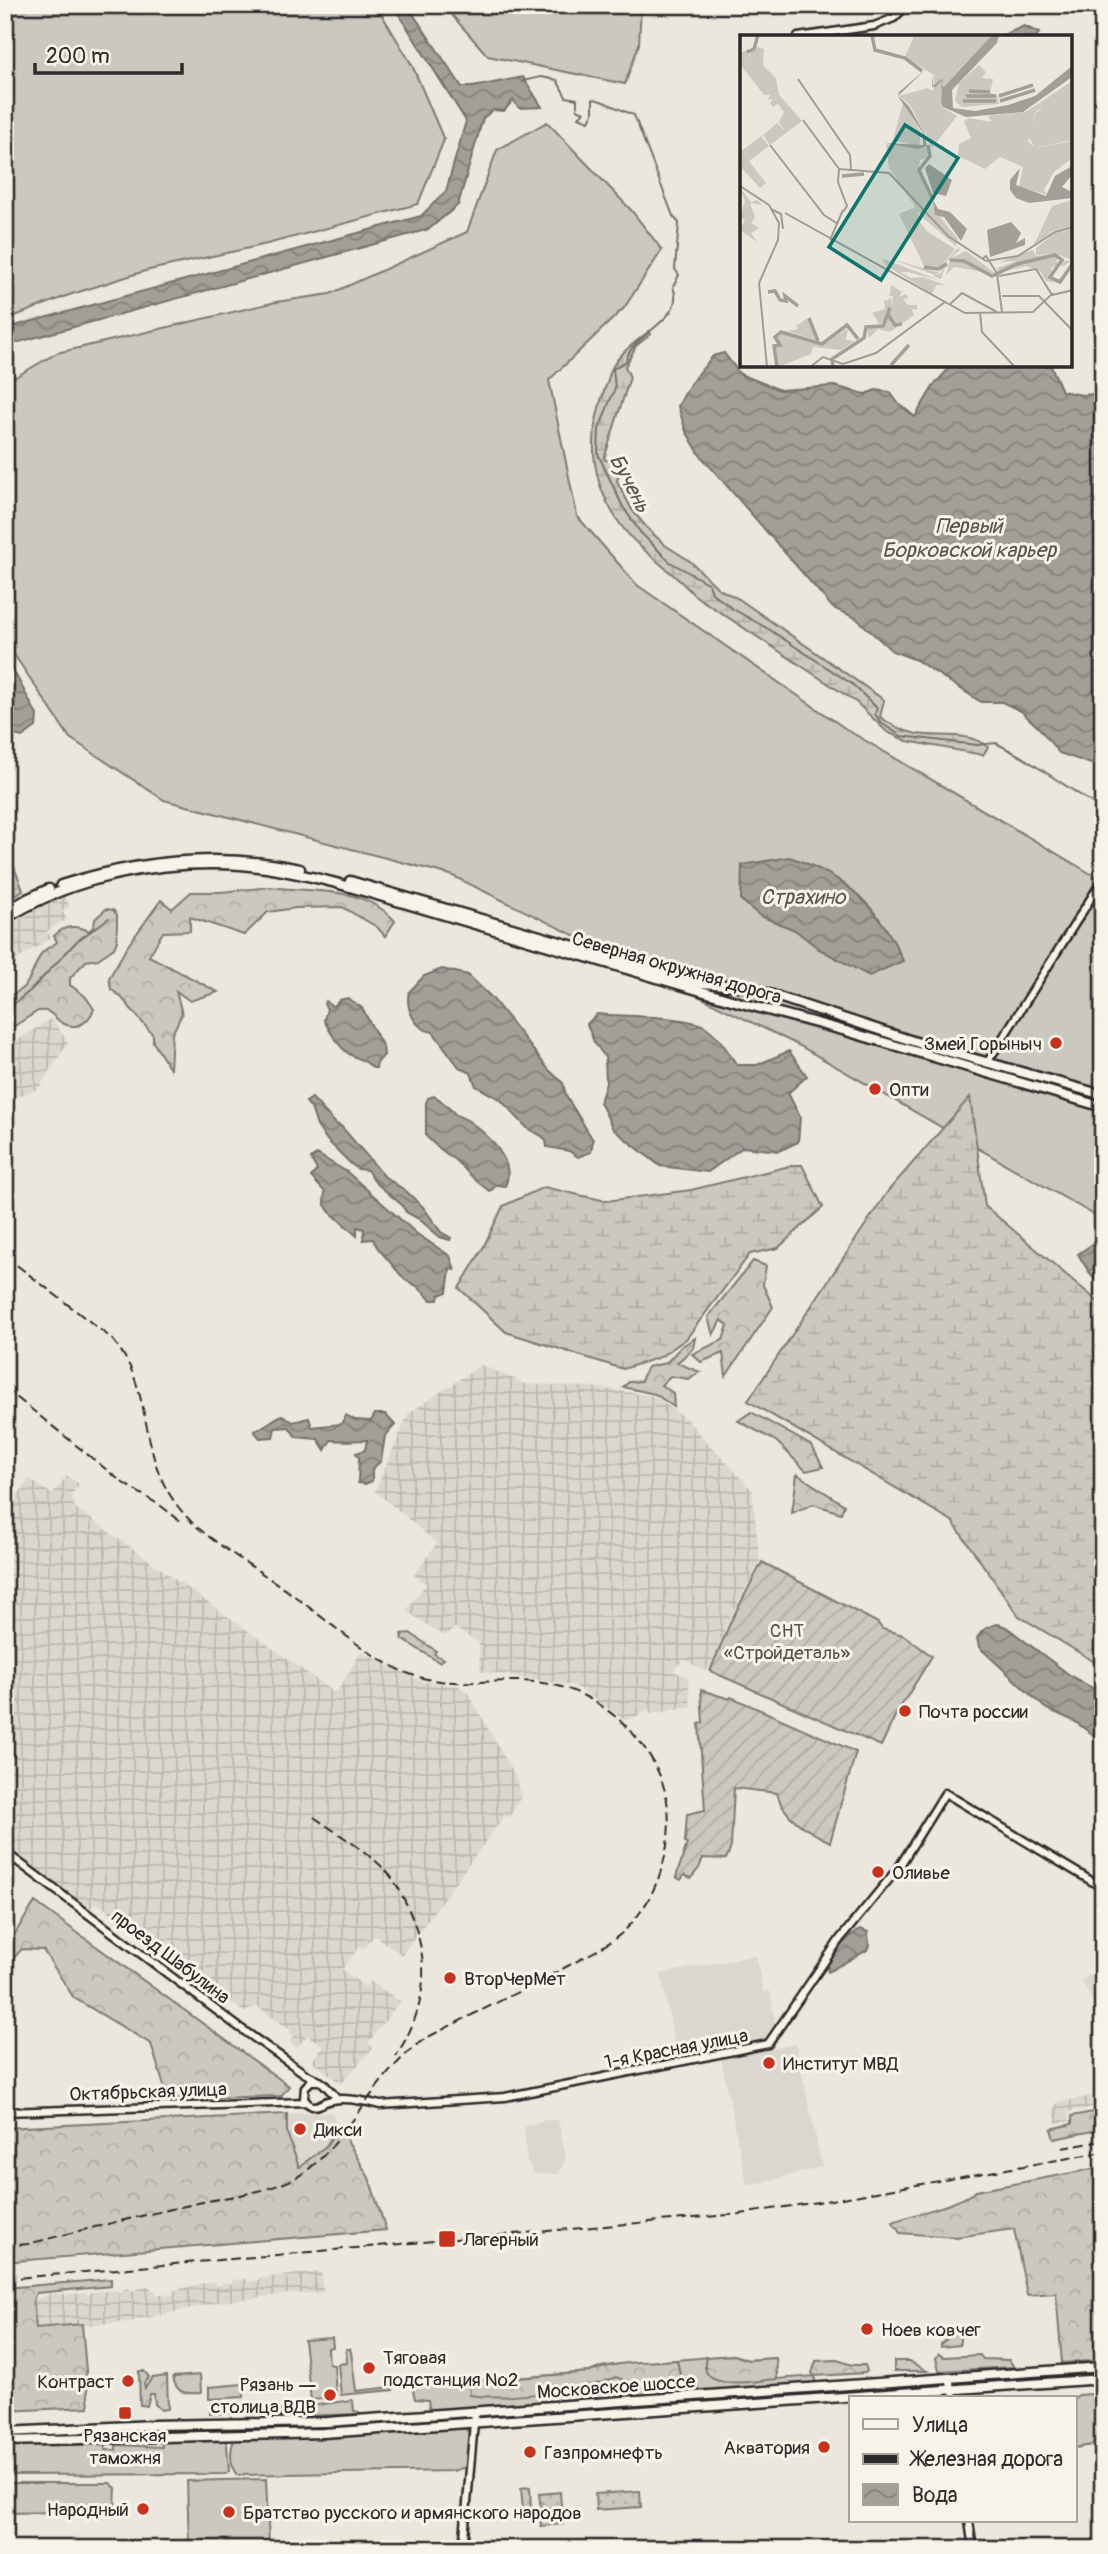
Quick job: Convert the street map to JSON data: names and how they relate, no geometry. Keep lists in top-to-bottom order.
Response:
{
  "streets": {
    "main road": ["Северная окружная дорога", "Московское шоссе"],
    "street": ["проезд Шабулина", "1-я Красная улица", "Октябрьская улица"]
  },
  "crossings": [
    ["проезд Шабулина", "1-я Красная улица"],
    ["проезд Шабулина", "Октябрьская улица"],
    ["1-я Красная улица", "Октябрьская улица"]
  ],
  "water": ["Бучень", "Первый Борковской карьер", "Страхино"],
  "parks": ["СНТ «Стройдеталь»"],
  "places": {
    "other": [
      "Змей Горыныч",
      "Опти",
      "Почта россии",
      "Оливье",
      "ВторЧерМет",
      "Институт МВД",
      "Дикси",
      "Ноев ковчег",
      "Тяговая подстанция №2",
      "Контраст",
      "Рязань — столица ВДВ",
      "Акватория",
      "Газпромнефть",
      "Народный",
      "Братство русского и армянского народов"
    ],
    "transit": ["Лагерный", "Рязанская таможня"]
  },
  "legend": ["Улица", "Железная дорога", "Вода"],
  "scale_bar": "200 m"
}
